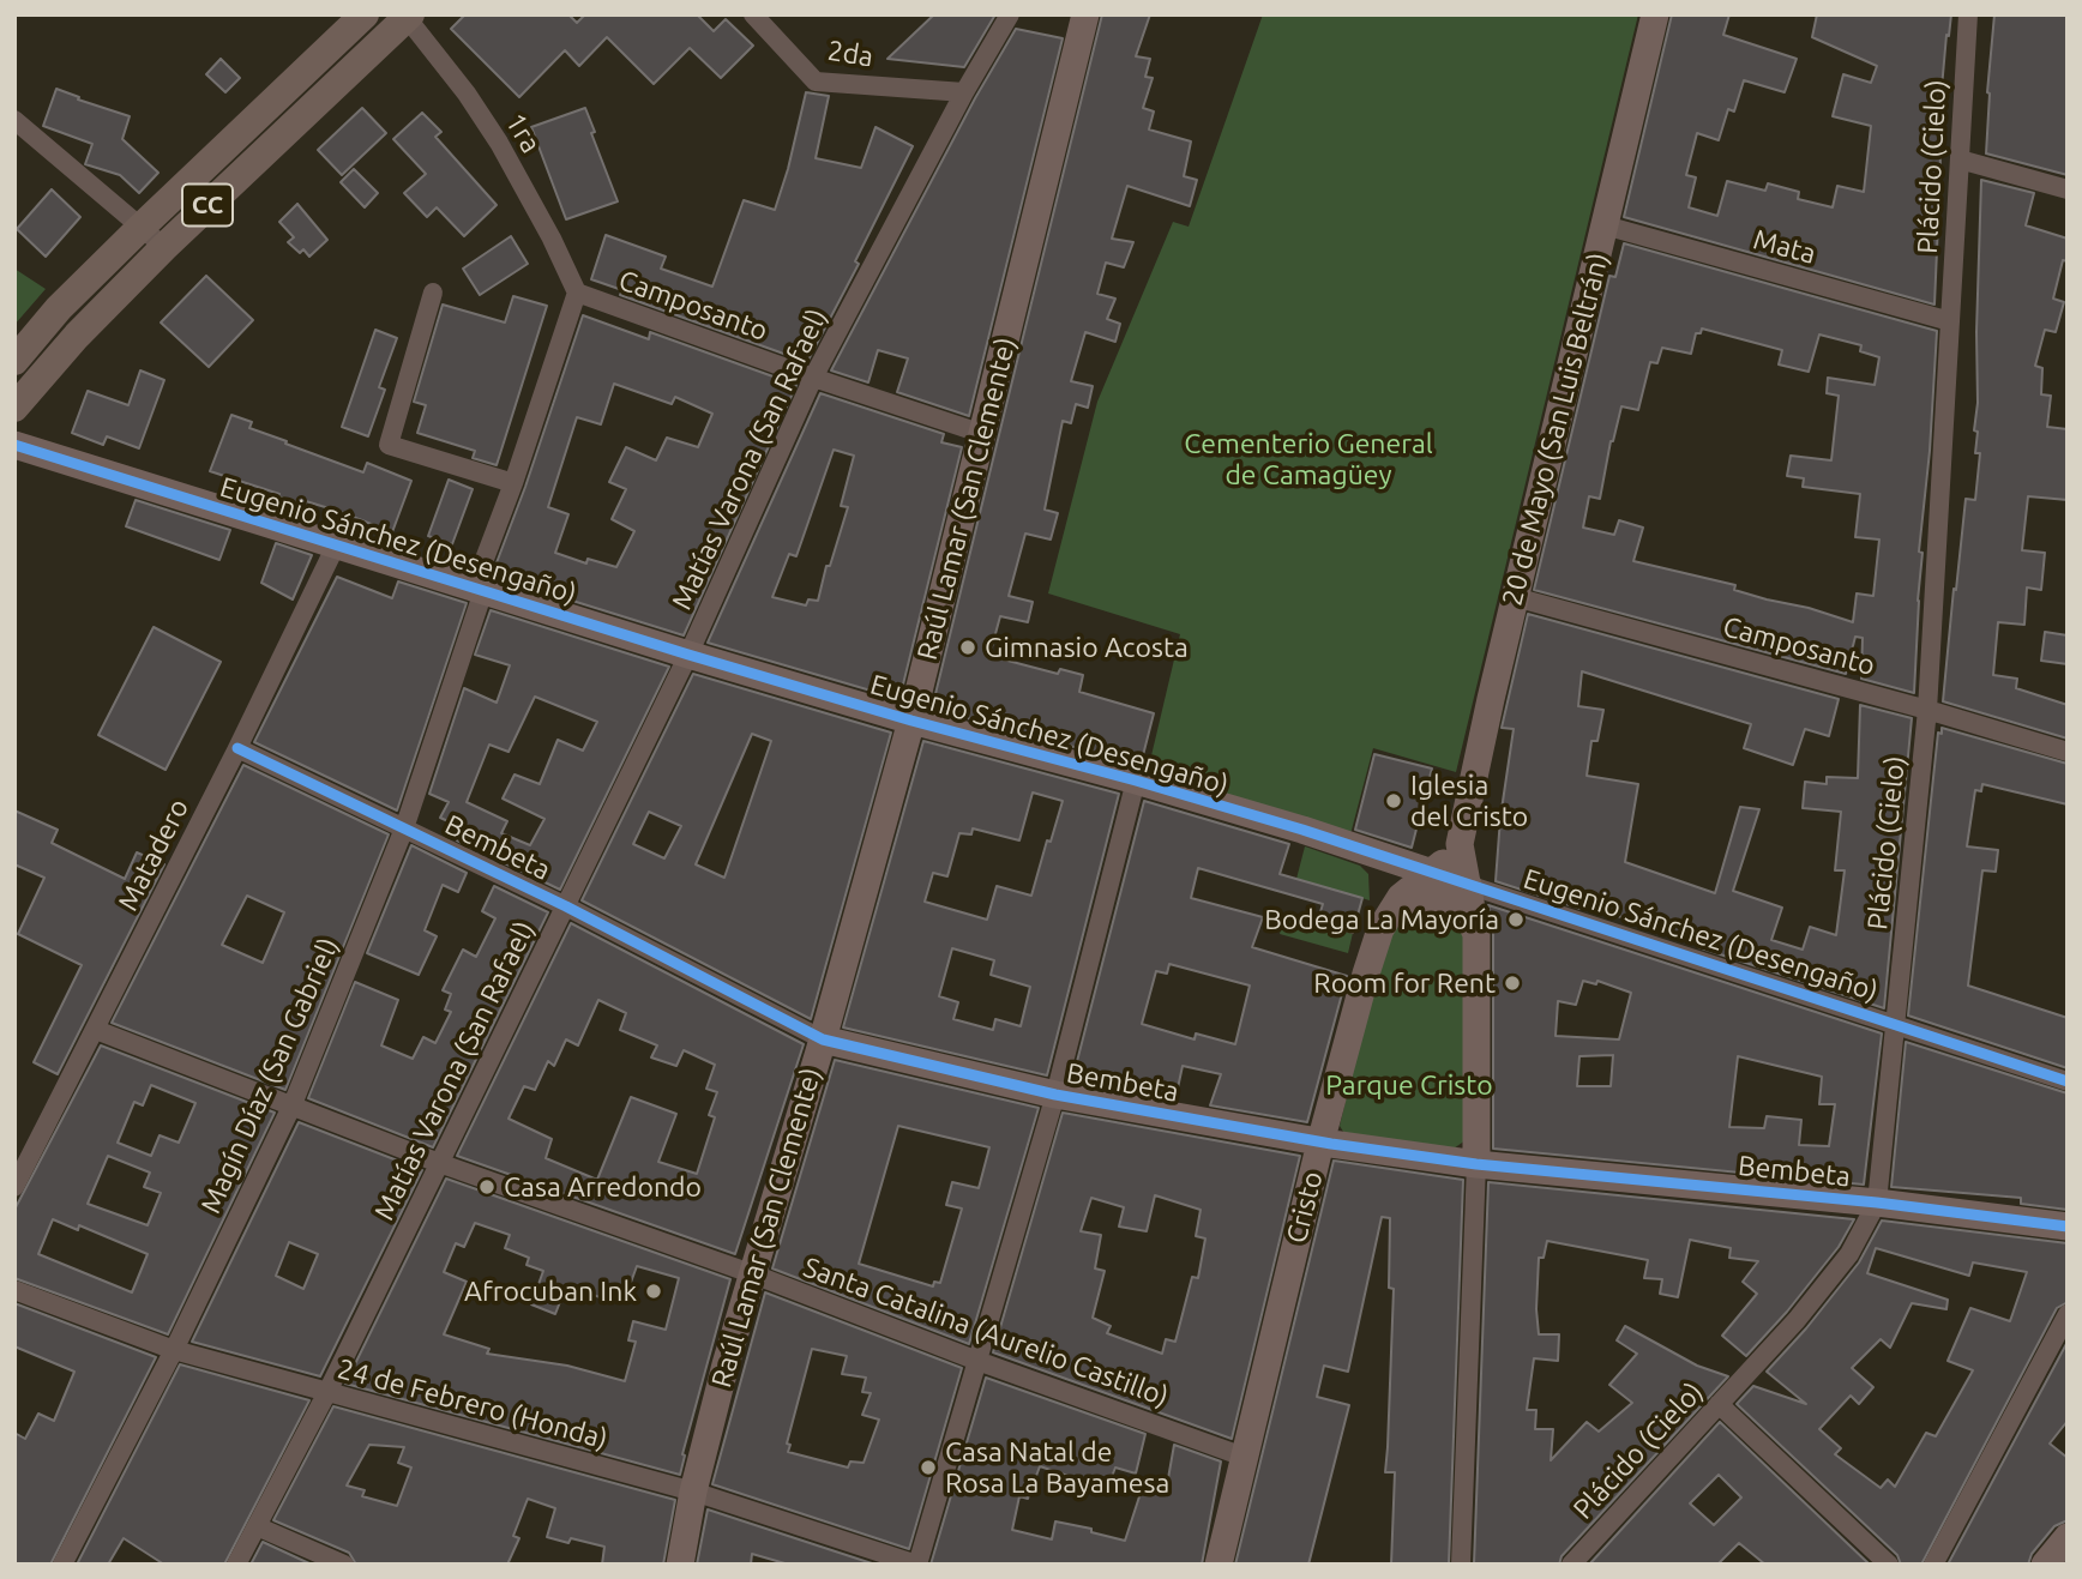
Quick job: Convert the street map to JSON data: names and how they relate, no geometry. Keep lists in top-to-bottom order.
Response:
{
  "streets": {
    "main road": ["CC"],
    "street": [
      "2da",
      "1ra",
      "Plácido (Cielo)",
      "Mata",
      "Camposanto",
      "20 de Mayo (San Luis Beltrán)",
      "Matías Varona (San Rafael)",
      "Raúl Lamar (San Clemente)",
      "Eugenio Sánchez (Desengaño)",
      "Bembeta",
      "Matadero",
      "Magín Díaz (San Gabriel)",
      "Cristo",
      "Santa Catalina (Aurelio Castillo)",
      "24 de Febrero (Honda)"
    ]
  },
  "crossings": [
    ["2da", "Matías Varona (San Rafael)"],
    ["1ra", "CC"],
    ["1ra", "Camposanto"],
    ["1ra", "Magín Díaz (San Gabriel)"],
    ["Plácido (Cielo)", "Mata"],
    ["Plácido (Cielo)", "Camposanto"],
    ["Plácido (Cielo)", "Eugenio Sánchez (Desengaño)"],
    ["Plácido (Cielo)", "Bembeta"],
    ["Mata", "20 de Mayo (San Luis Beltrán)"],
    ["Camposanto", "20 de Mayo (San Luis Beltrán)"],
    ["Camposanto", "Matías Varona (San Rafael)"],
    ["Camposanto", "Raúl Lamar (San Clemente)"],
    ["Camposanto", "Magín Díaz (San Gabriel)"],
    ["20 de Mayo (San Luis Beltrán)", "Eugenio Sánchez (Desengaño)"],
    ["20 de Mayo (San Luis Beltrán)", "Bembeta"],
    ["20 de Mayo (San Luis Beltrán)", "Cristo"],
    ["Matías Varona (San Rafael)", "Eugenio Sánchez (Desengaño)"],
    ["Matías Varona (San Rafael)", "Bembeta"],
    ["Matías Varona (San Rafael)", "Santa Catalina (Aurelio Castillo)"],
    ["Matías Varona (San Rafael)", "24 de Febrero (Honda)"],
    ["Raúl Lamar (San Clemente)", "Eugenio Sánchez (Desengaño)"],
    ["Raúl Lamar (San Clemente)", "Bembeta"],
    ["Raúl Lamar (San Clemente)", "Santa Catalina (Aurelio Castillo)"],
    ["Raúl Lamar (San Clemente)", "24 de Febrero (Honda)"],
    ["Eugenio Sánchez (Desengaño)", "Matadero"],
    ["Eugenio Sánchez (Desengaño)", "Magín Díaz (San Gabriel)"],
    ["Eugenio Sánchez (Desengaño)", "Cristo"],
    ["Bembeta", "Matadero"],
    ["Bembeta", "Magín Díaz (San Gabriel)"],
    ["Bembeta", "Cristo"],
    ["Matadero", "Santa Catalina (Aurelio Castillo)"],
    ["Magín Díaz (San Gabriel)", "Santa Catalina (Aurelio Castillo)"],
    ["Magín Díaz (San Gabriel)", "24 de Febrero (Honda)"],
    ["Cristo", "Santa Catalina (Aurelio Castillo)"]
  ],
  "parks": ["Cementerio General de Camagüey", "Parque Cristo"],
  "places": [
    "Gimnasio Acosta",
    "Iglesia del Cristo",
    "Bodega La Mayoría",
    "Room for Rent",
    "Casa Arredondo",
    "Afrocuban Ink",
    "Casa Natal de Rosa La Bayamesa"
  ]
}
